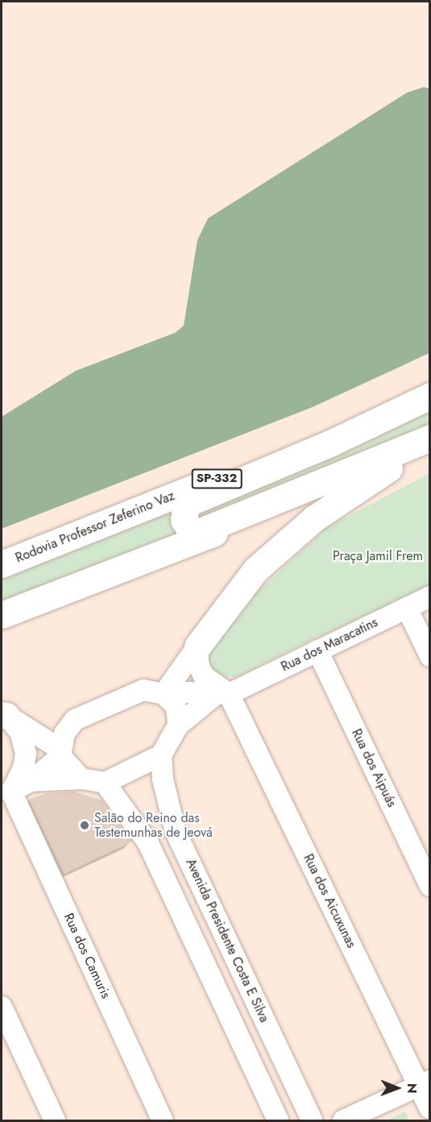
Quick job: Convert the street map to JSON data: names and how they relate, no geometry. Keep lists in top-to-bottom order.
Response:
{
  "streets": {
    "highway": ["SP-332", "Rodovia Professor Zeferino Vaz"],
    "street": [
      "Rua dos Maracatins",
      "Rua dos Aipuás",
      "Rua dos Aicuxunas",
      "Avenida Presidente Costa E Silva",
      "Rua dos Camuris"
    ]
  },
  "crossings": [
    ["Rua dos Maracatins", "Rua dos Aipuás"],
    ["Rua dos Maracatins", "Rua dos Aicuxunas"],
    ["Rua dos Maracatins", "Avenida Presidente Costa E Silva"]
  ],
  "parks": ["Praça Jamil Frem"],
  "places": ["Salão do Reino das Testemunhas de Jeová"],
  "north": "right"
}
